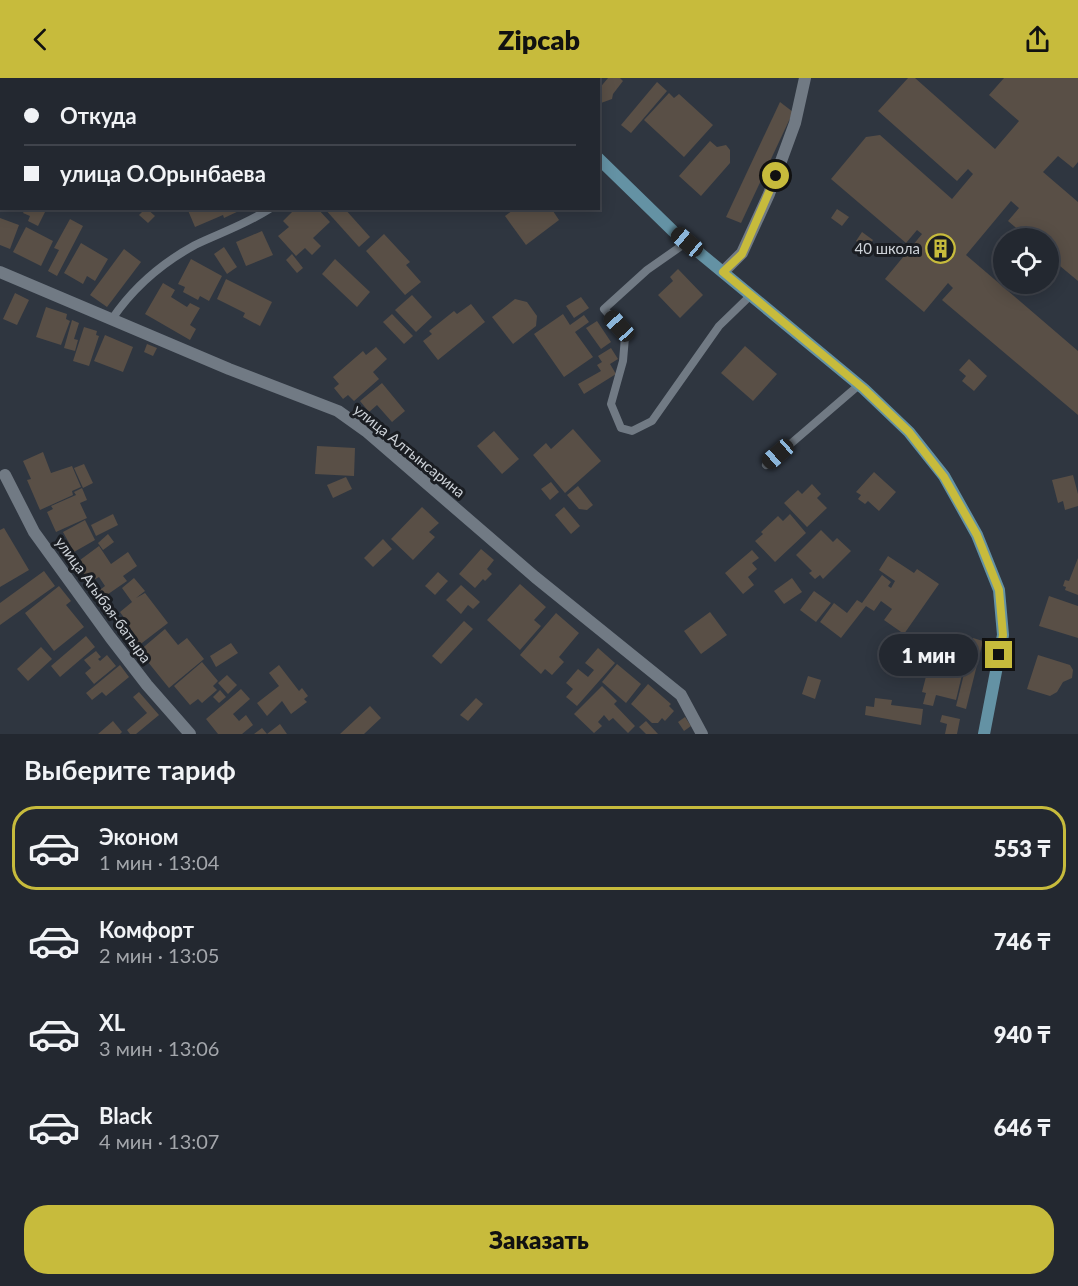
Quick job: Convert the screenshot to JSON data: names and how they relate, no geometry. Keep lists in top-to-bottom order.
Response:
{
  "streets": {
    "street": ["улица Алтынсарина", "улица Агыбая-батыра"]
  },
  "places": {
    "building": ["40 школа"]
  },
  "page": {
    "header": "Zipcab",
    "banner": ["Откуда", "улица О.Орынбаева"],
    "bubble": "1 мин",
    "heading": "Выберите тариф",
    "list": [
      {
        "name": "Эконом",
        "note": "1 мин · 13:04",
        "value": "553 ₸"
      },
      {
        "name": "Комфорт",
        "note": "2 мин · 13:05",
        "value": "746 ₸"
      },
      {
        "name": "XL",
        "note": "3 мин · 13:06",
        "value": "940 ₸"
      },
      {
        "name": "Black",
        "note": "4 мин · 13:07",
        "value": "646 ₸"
      }
    ],
    "buttons": "Заказать"
  }
}
